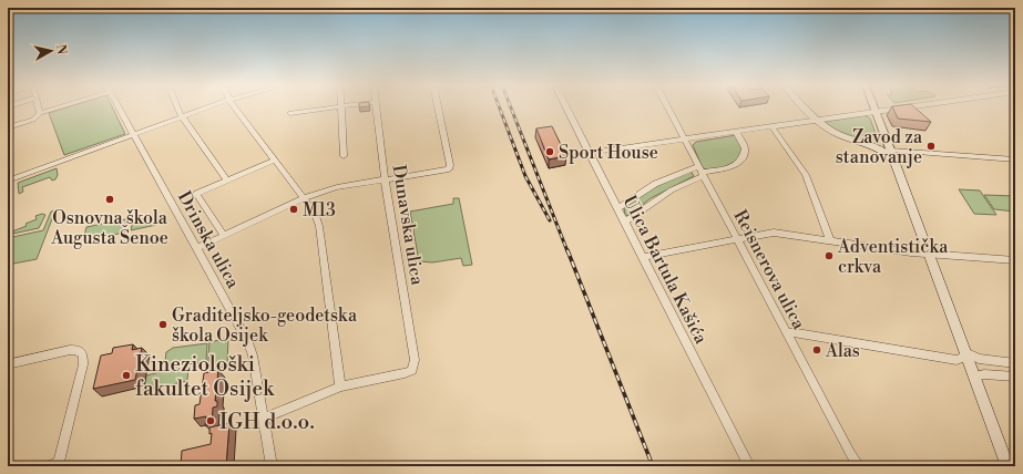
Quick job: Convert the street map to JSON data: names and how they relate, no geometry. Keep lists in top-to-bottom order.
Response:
{
  "streets": {
    "street": [
      "Dunavska ulica",
      "Drinska ulica",
      "Ulica Bartula Kašića",
      "Reisnerova ulica"
    ]
  },
  "places": [
    "Zavod za stanovanje",
    "Sport House",
    "Osnovna škola Augusta Šenoe",
    "M13",
    "Adventistička crkva",
    "Graditeljsko-geodetska škola Osijek",
    "Alas",
    "Kineziološki fakultet Osijek",
    "IGH d.o.o."
  ],
  "north": "right"
}
